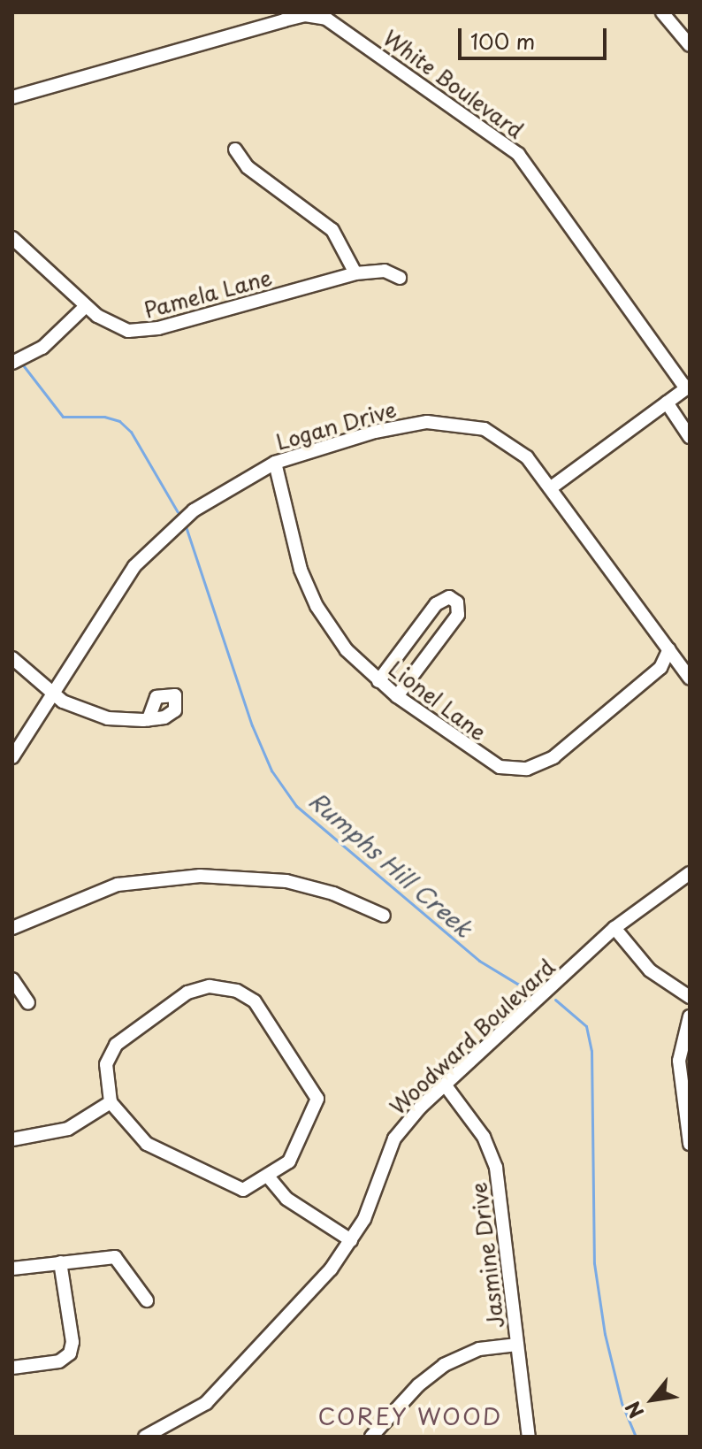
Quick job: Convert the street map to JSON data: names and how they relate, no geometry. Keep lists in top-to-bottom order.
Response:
{
  "streets": {
    "street": [
      "White Boulevard",
      "Pamela Lane",
      "Logan Drive",
      "Lionel Lane",
      "Woodward Boulevard",
      "Jasmine Drive"
    ]
  },
  "crossings": [
    ["Logan Drive", "Lionel Lane"],
    ["Woodward Boulevard", "Jasmine Drive"]
  ],
  "districts": ["COREY WOOD"],
  "water": ["Rumphs Hill Creek"],
  "scale_bar": "100 m",
  "north": "bottom left"
}
